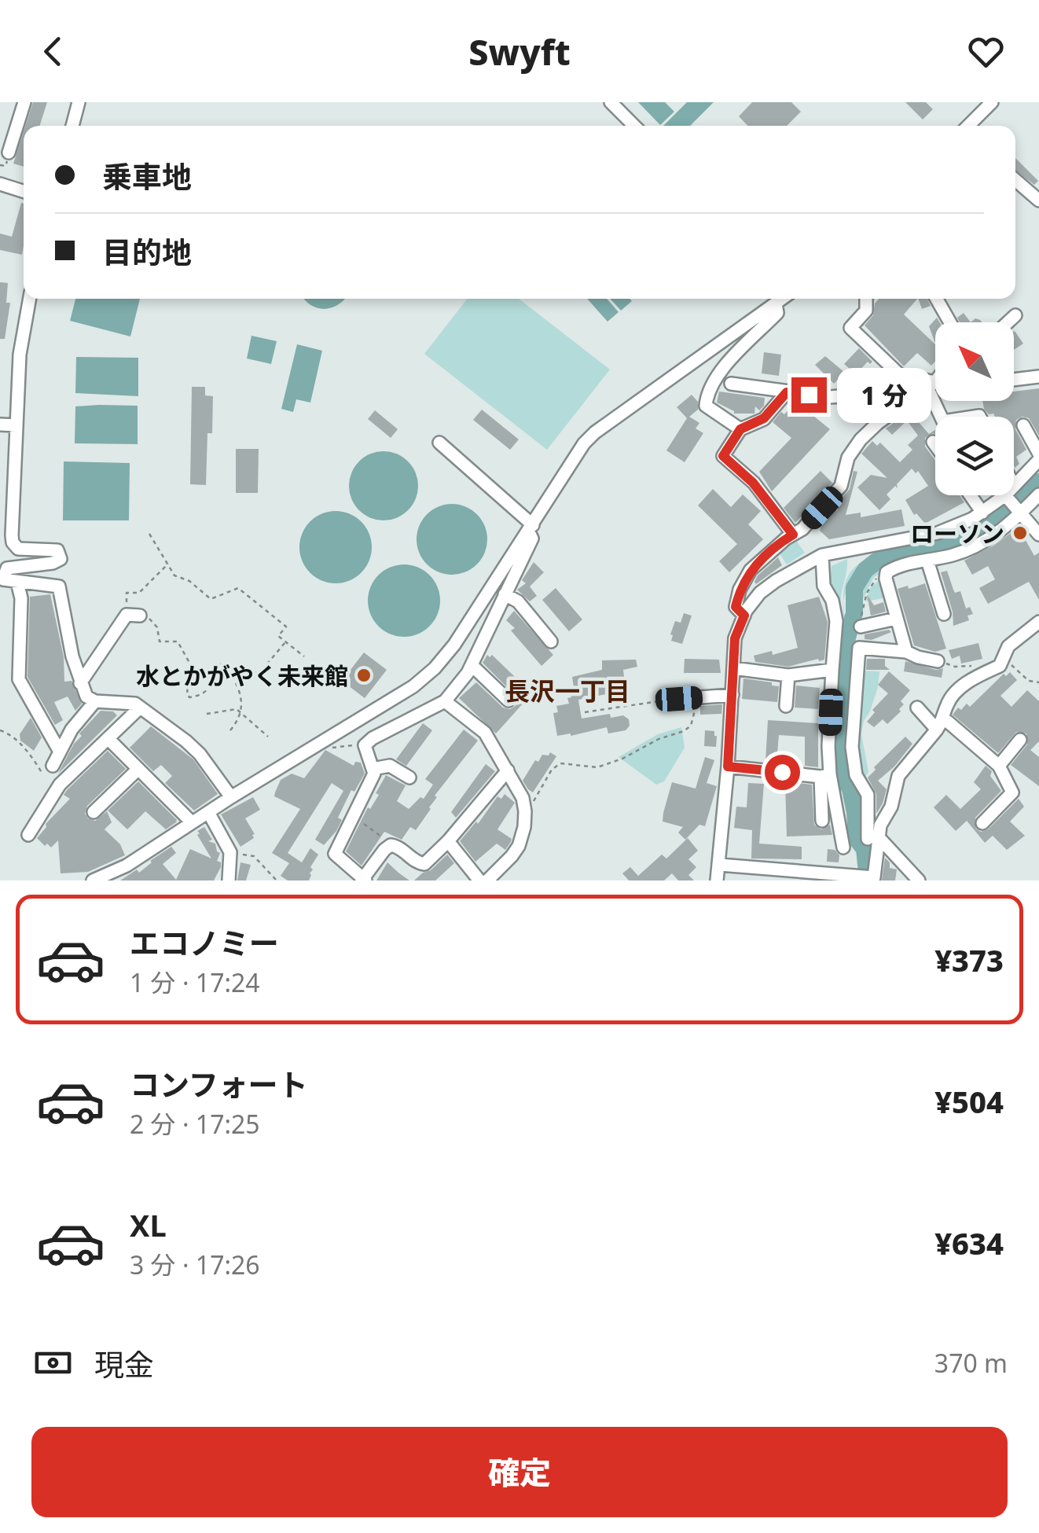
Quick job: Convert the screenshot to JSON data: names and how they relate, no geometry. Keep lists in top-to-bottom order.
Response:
{
  "districts": ["長沢一丁目"],
  "places": ["ローソン", "水とかがやく未来館"],
  "north": "top left",
  "page": {
    "header": "Swyft",
    "banner": ["乗車地", "目的地"],
    "bubble": "1 分",
    "list": [
      {
        "name": "エコノミー",
        "note": "1 分 · 17:24",
        "value": "¥373"
      },
      {
        "name": "コンフォート",
        "note": "2 分 · 17:25",
        "value": "¥504"
      },
      {
        "name": "XL",
        "note": "3 分 · 17:26",
        "value": "¥634"
      }
    ],
    "pay": ["現金", "370 m"],
    "buttons": "確定"
  }
}
